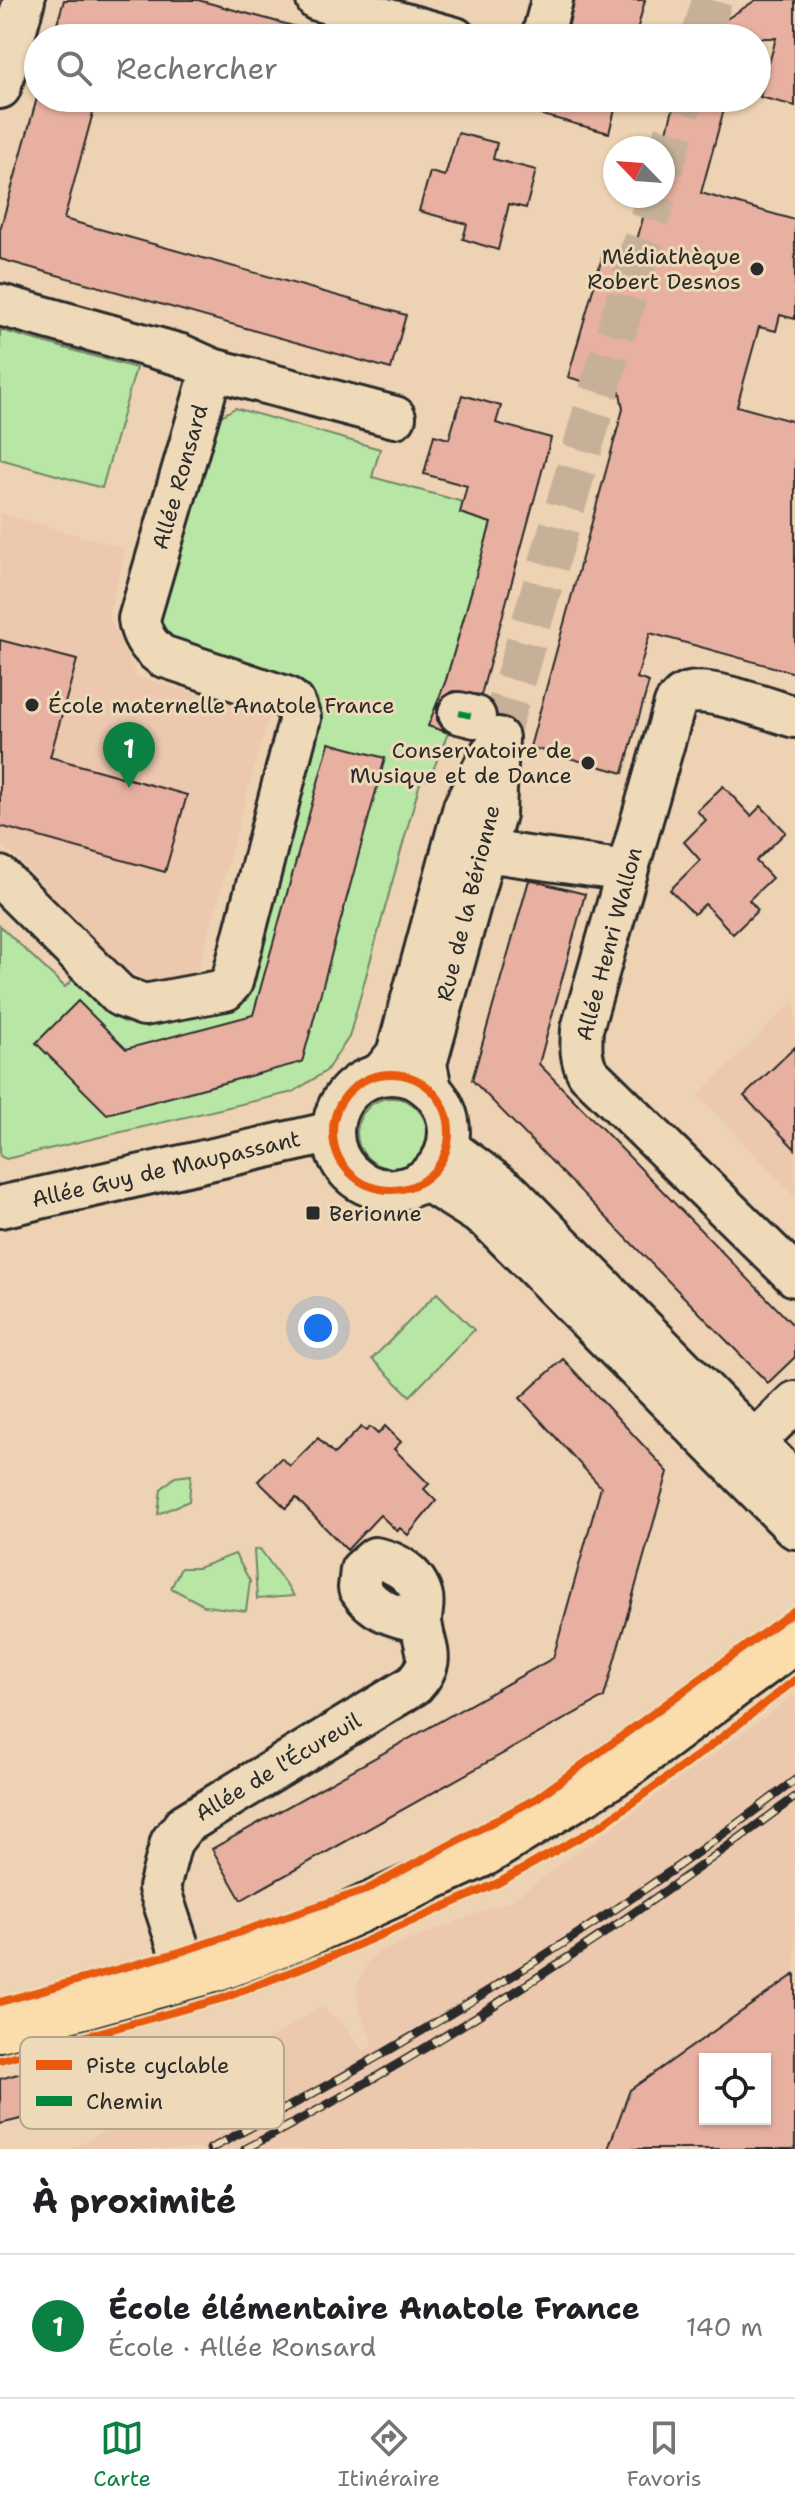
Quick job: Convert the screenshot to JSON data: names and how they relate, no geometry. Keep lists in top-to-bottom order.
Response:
{
  "streets": {
    "street": [
      "Allée Ronsard",
      "Rue de la Bérionne",
      "Allée Henri Wallon",
      "Allée Guy de Maupassant",
      "Allée de l'Écureuil"
    ]
  },
  "crossings": [
    ["Rue de la Bérionne", "Allée Guy de Maupassant"]
  ],
  "places": {
    "other": ["Médiathèque Robert Desnos", "École maternelle Anatole France", "Conservatoire de Musique et de Dance"],
    "transit": ["Berionne"]
  },
  "legend": ["Piste cyclable", "Chemin"],
  "north": "top left",
  "page": {
    "search": "Rechercher",
    "pins": "1",
    "heading": "À proximité",
    "list": [
      {
        "mark": "1",
        "name": "École élémentaire Anatole France",
        "note": "École · Allée Ronsard",
        "value": "140 m"
      }
    ],
    "nav": ["Carte", "Itinéraire", "Favoris"]
  }
}
